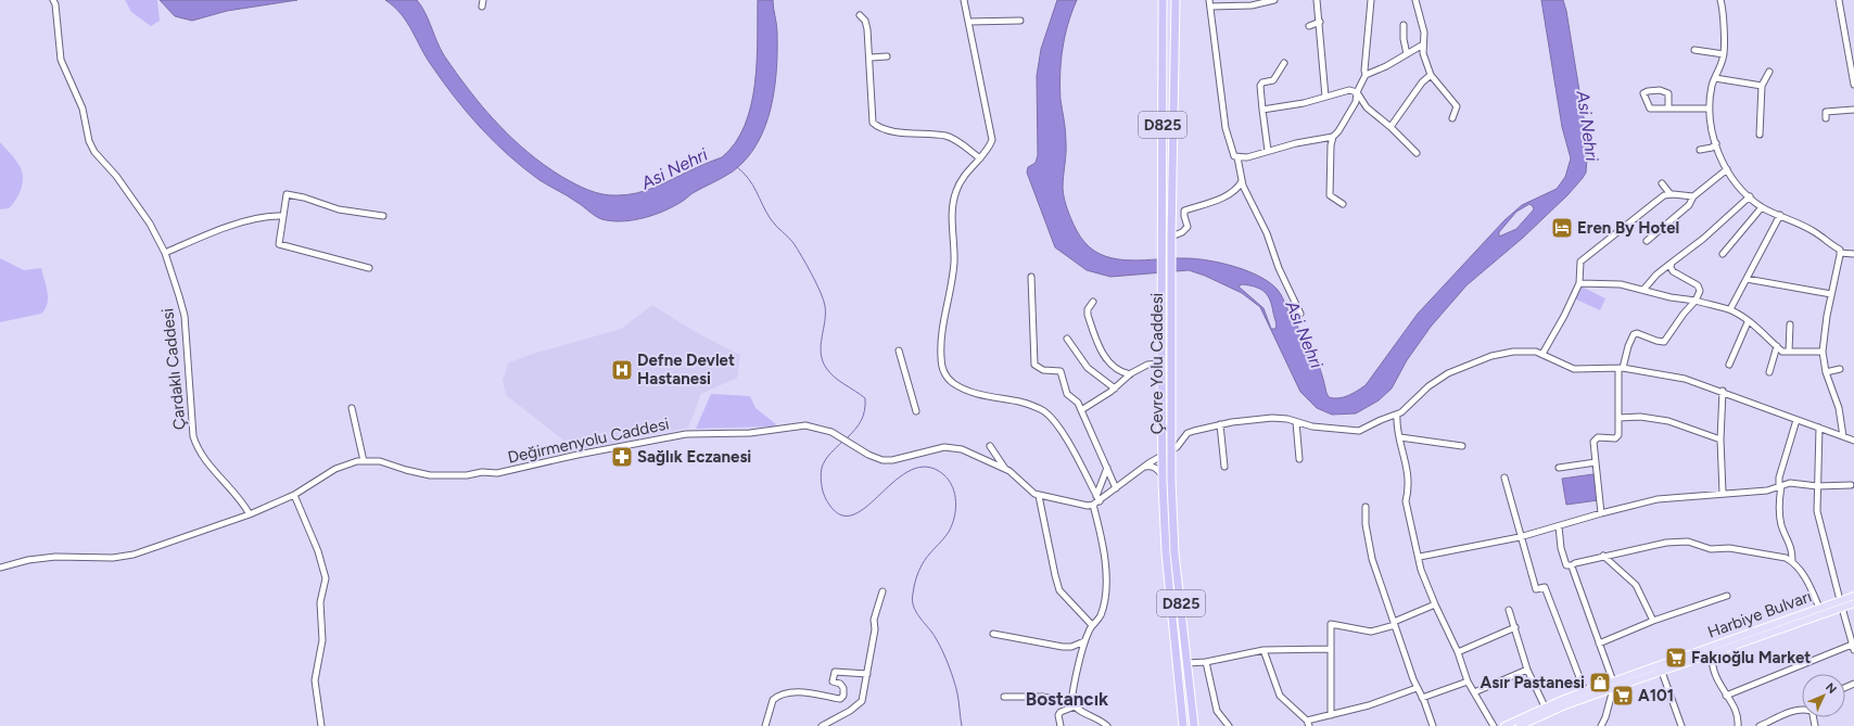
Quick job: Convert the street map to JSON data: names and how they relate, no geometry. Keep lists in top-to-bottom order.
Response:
{
  "streets": {
    "highway": ["D825", "Çevre Yolu Caddesi"],
    "main road": ["Harbiye Bulvarı"],
    "street": ["Çardaklı Caddesi", "Değirmenyolu Caddesi"]
  },
  "crossings": [
    ["Çardaklı Caddesi", "Değirmenyolu Caddesi"]
  ],
  "districts": ["Bostancık"],
  "water": ["Asi Nehri"],
  "places": {
    "hotel": ["Eren By Hotel"],
    "hospital": ["Defne Devlet Hastanesi"],
    "pharmacy": ["Sağlık Eczanesi"],
    "supermarket": ["Fakıoğlu Market", "A101"],
    "shop": ["Asır Pastanesi"]
  },
  "north": "top right"
}
